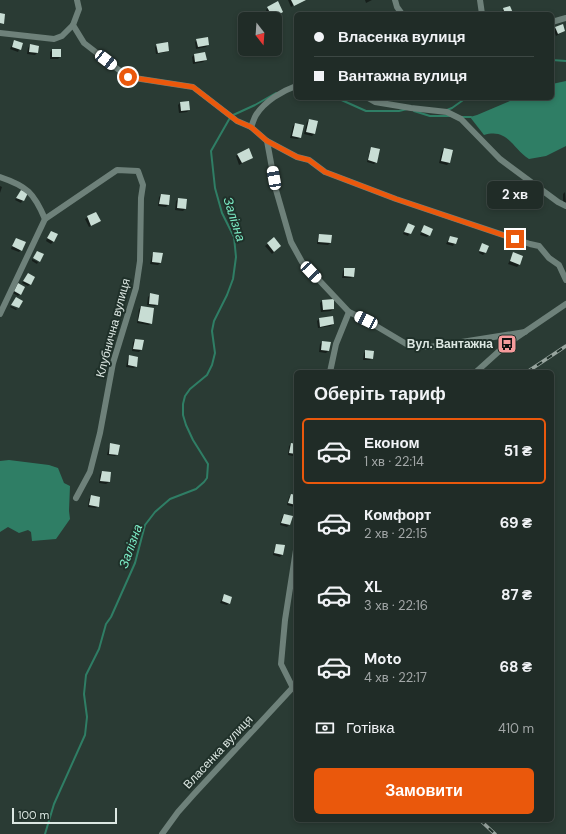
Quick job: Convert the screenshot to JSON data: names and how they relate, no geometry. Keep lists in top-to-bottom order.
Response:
{
  "streets": {
    "street": ["Клубнична вулиця", "Власенка вулиця"]
  },
  "water": ["Залізна"],
  "places": {
    "bus stop": ["Вул. Вантажна"]
  },
  "scale_bar": "100 m",
  "north": "bottom",
  "page": {
    "banner": ["Власенка вулиця", "Вантажна вулиця"],
    "bubble": "2 хв",
    "heading": "Оберіть тариф",
    "list": [
      {
        "name": "Економ",
        "note": "1 хв · 22:14",
        "value": "51 ₴"
      },
      {
        "name": "Комфорт",
        "note": "2 хв · 22:15",
        "value": "69 ₴"
      },
      {
        "name": "XL",
        "note": "3 хв · 22:16",
        "value": "87 ₴"
      },
      {
        "name": "Moto",
        "note": "4 хв · 22:17",
        "value": "68 ₴"
      }
    ],
    "pay": ["Готівка", "410 m"],
    "buttons": "Замовити",
    "scale": "100 m"
  }
}
